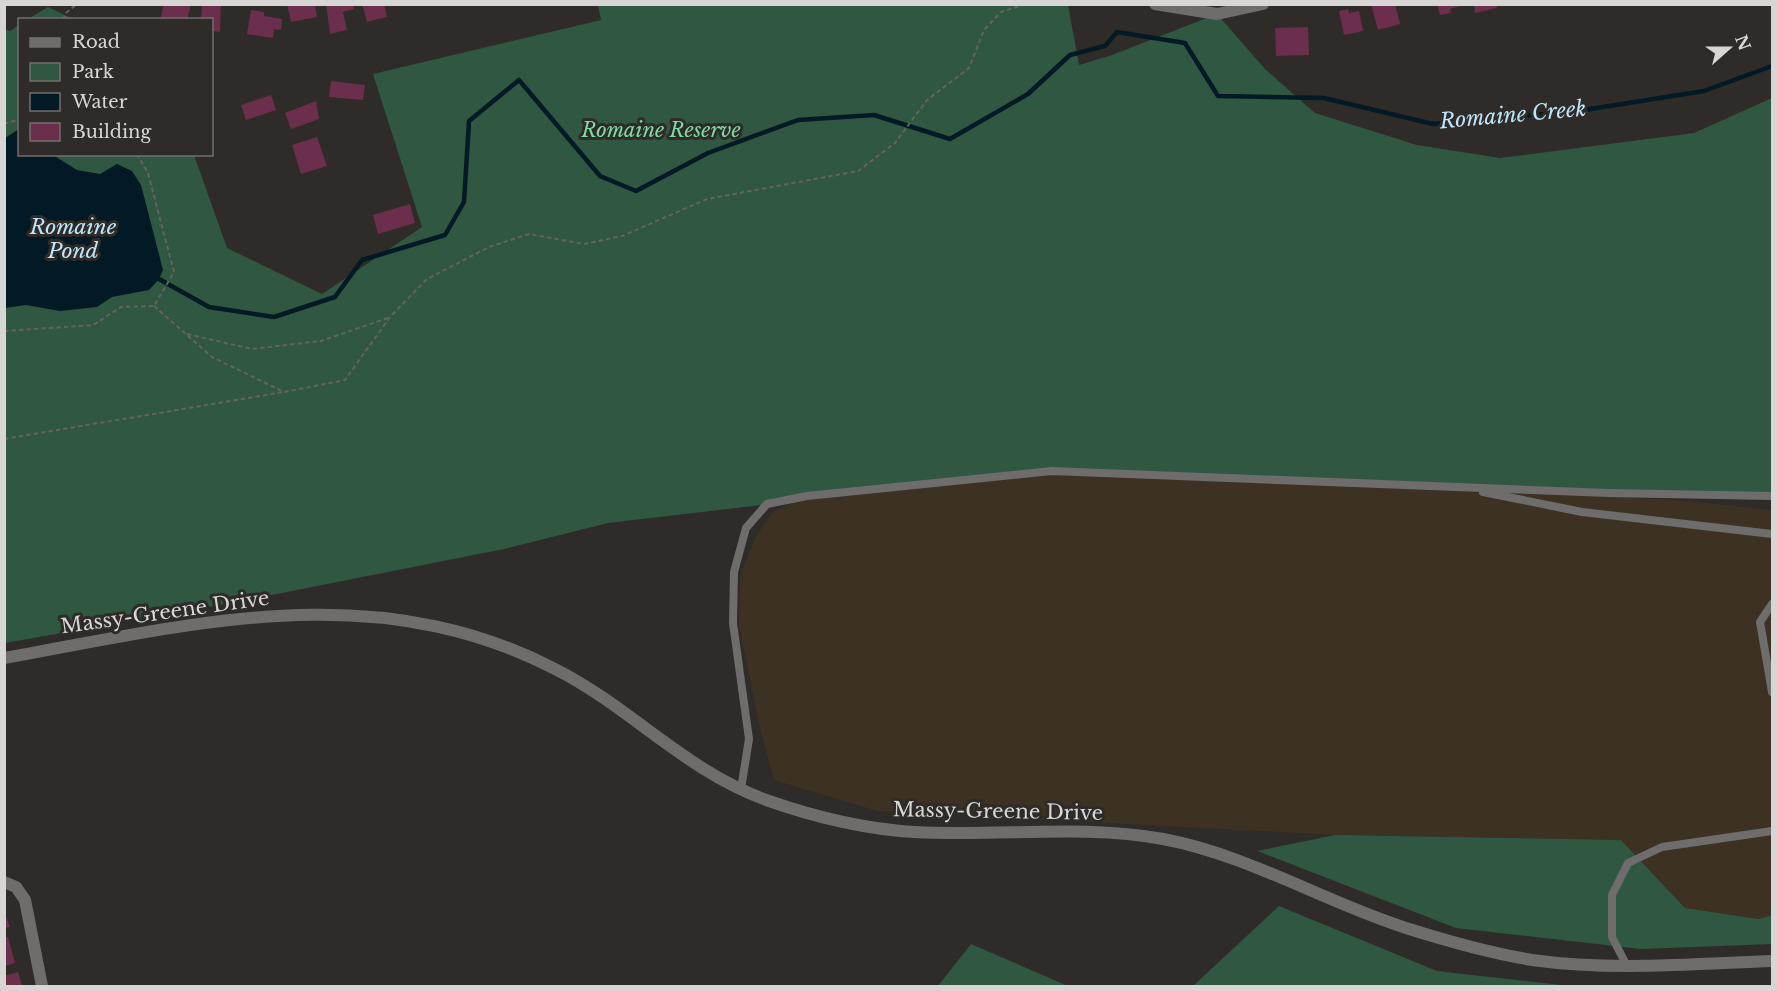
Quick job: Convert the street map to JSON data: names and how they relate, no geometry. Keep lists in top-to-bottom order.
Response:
{
  "streets": {
    "street": ["Massy-Greene Drive"]
  },
  "water": ["Romaine Creek", "Romaine Pond"],
  "parks": ["Romaine Reserve"],
  "legend": [
    "Road",
    "Park",
    "Water",
    "Building"
  ],
  "north": "right"
}
